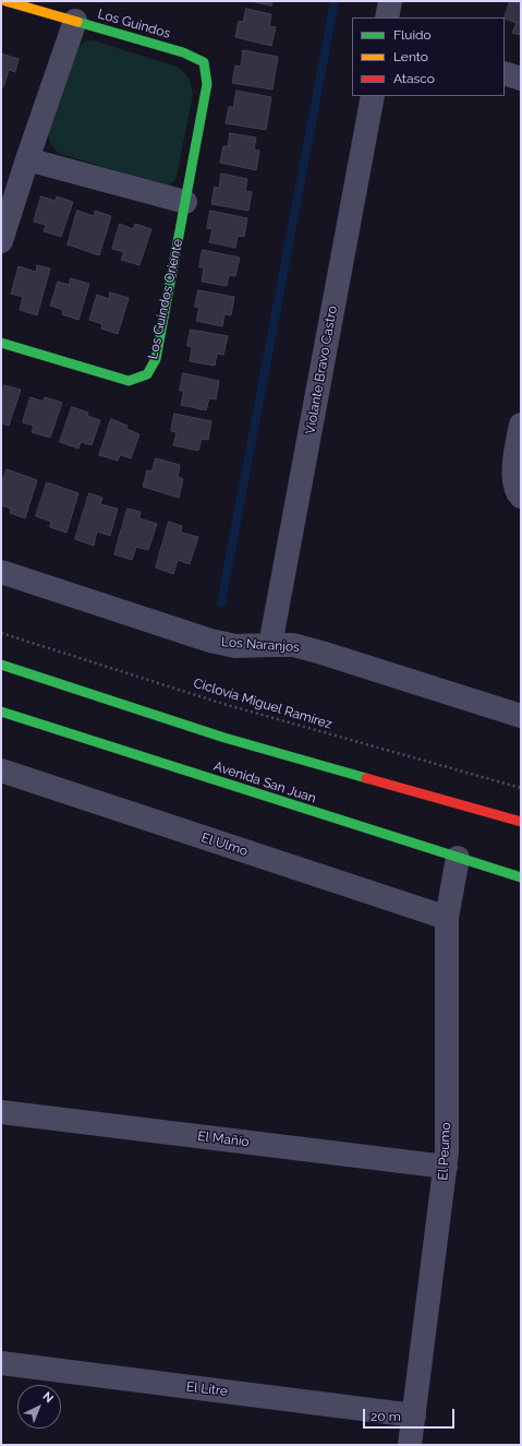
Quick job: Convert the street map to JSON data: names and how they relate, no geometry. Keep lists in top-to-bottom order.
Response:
{
  "streets": {
    "main road": ["Los Guindos", "Los Guindos Oriente", "Avenida San Juan"],
    "street": [
      "Violante Bravo Castro",
      "Los Naranjos",
      "El Ulmo",
      "El Mañío",
      "El Peumo",
      "El Litre"
    ],
    "path": ["Ciclovía Miguel Ramírez"]
  },
  "crossings": [
    ["Los Guindos", "Los Guindos Oriente"],
    ["Violante Bravo Castro", "Los Naranjos"],
    ["Avenida San Juan", "El Peumo"],
    ["El Ulmo", "El Peumo"],
    ["El Mañío", "El Peumo"],
    ["El Peumo", "El Litre"]
  ],
  "legend": ["Fluido", "Lento", "Atasco"],
  "scale_bar": "20 m",
  "north": "top right"
}
